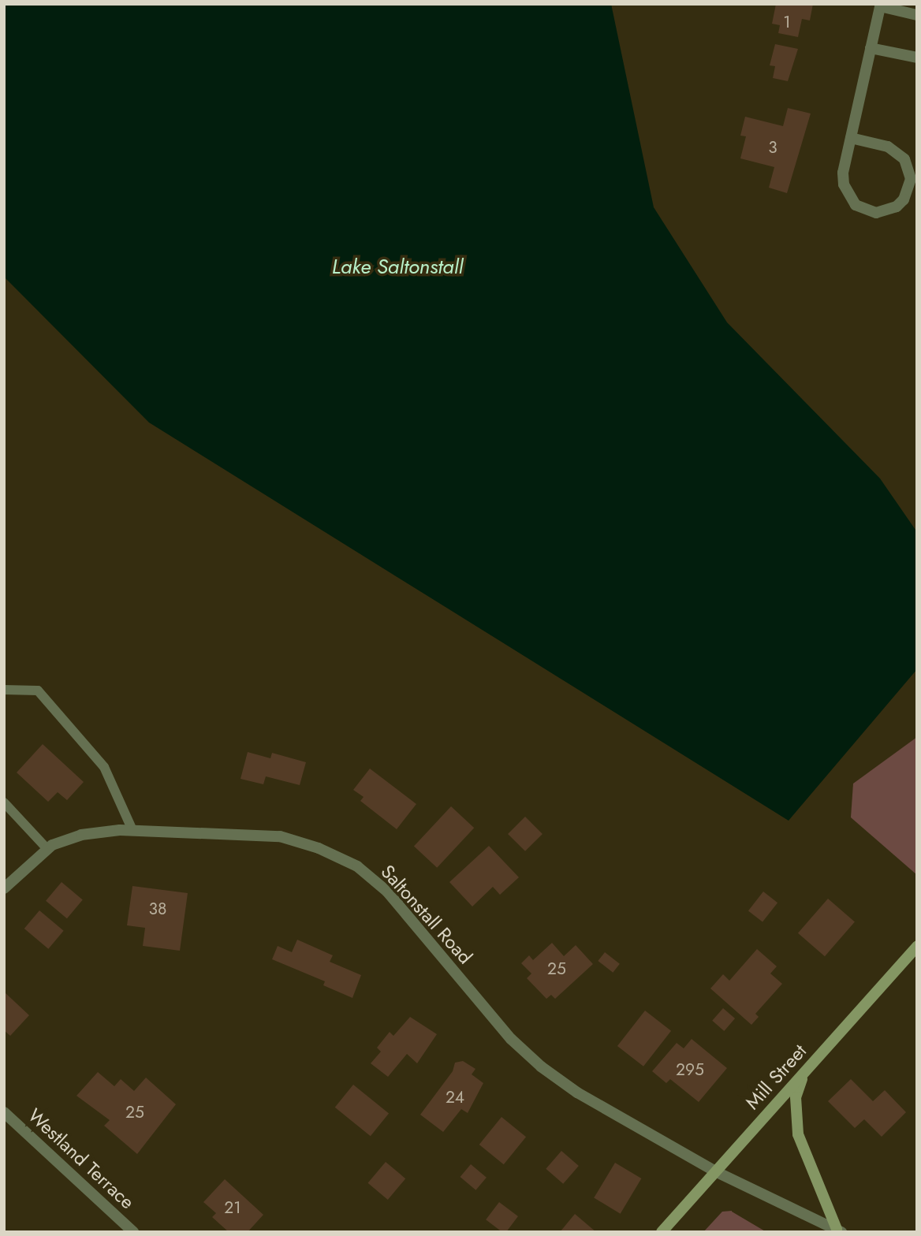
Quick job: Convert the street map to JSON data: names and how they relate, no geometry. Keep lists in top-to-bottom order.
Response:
{
  "streets": {
    "main road": ["Mill Street"],
    "street": ["Saltonstall Road", "Westland Terrace"]
  },
  "crossings": [
    ["Saltonstall Road", "Mill Street"]
  ],
  "water": ["Lake Saltonstall"],
  "house_numbers": [
    "1",
    "3",
    "38",
    "25",
    "295",
    "24",
    "25",
    "21"
  ]
}
